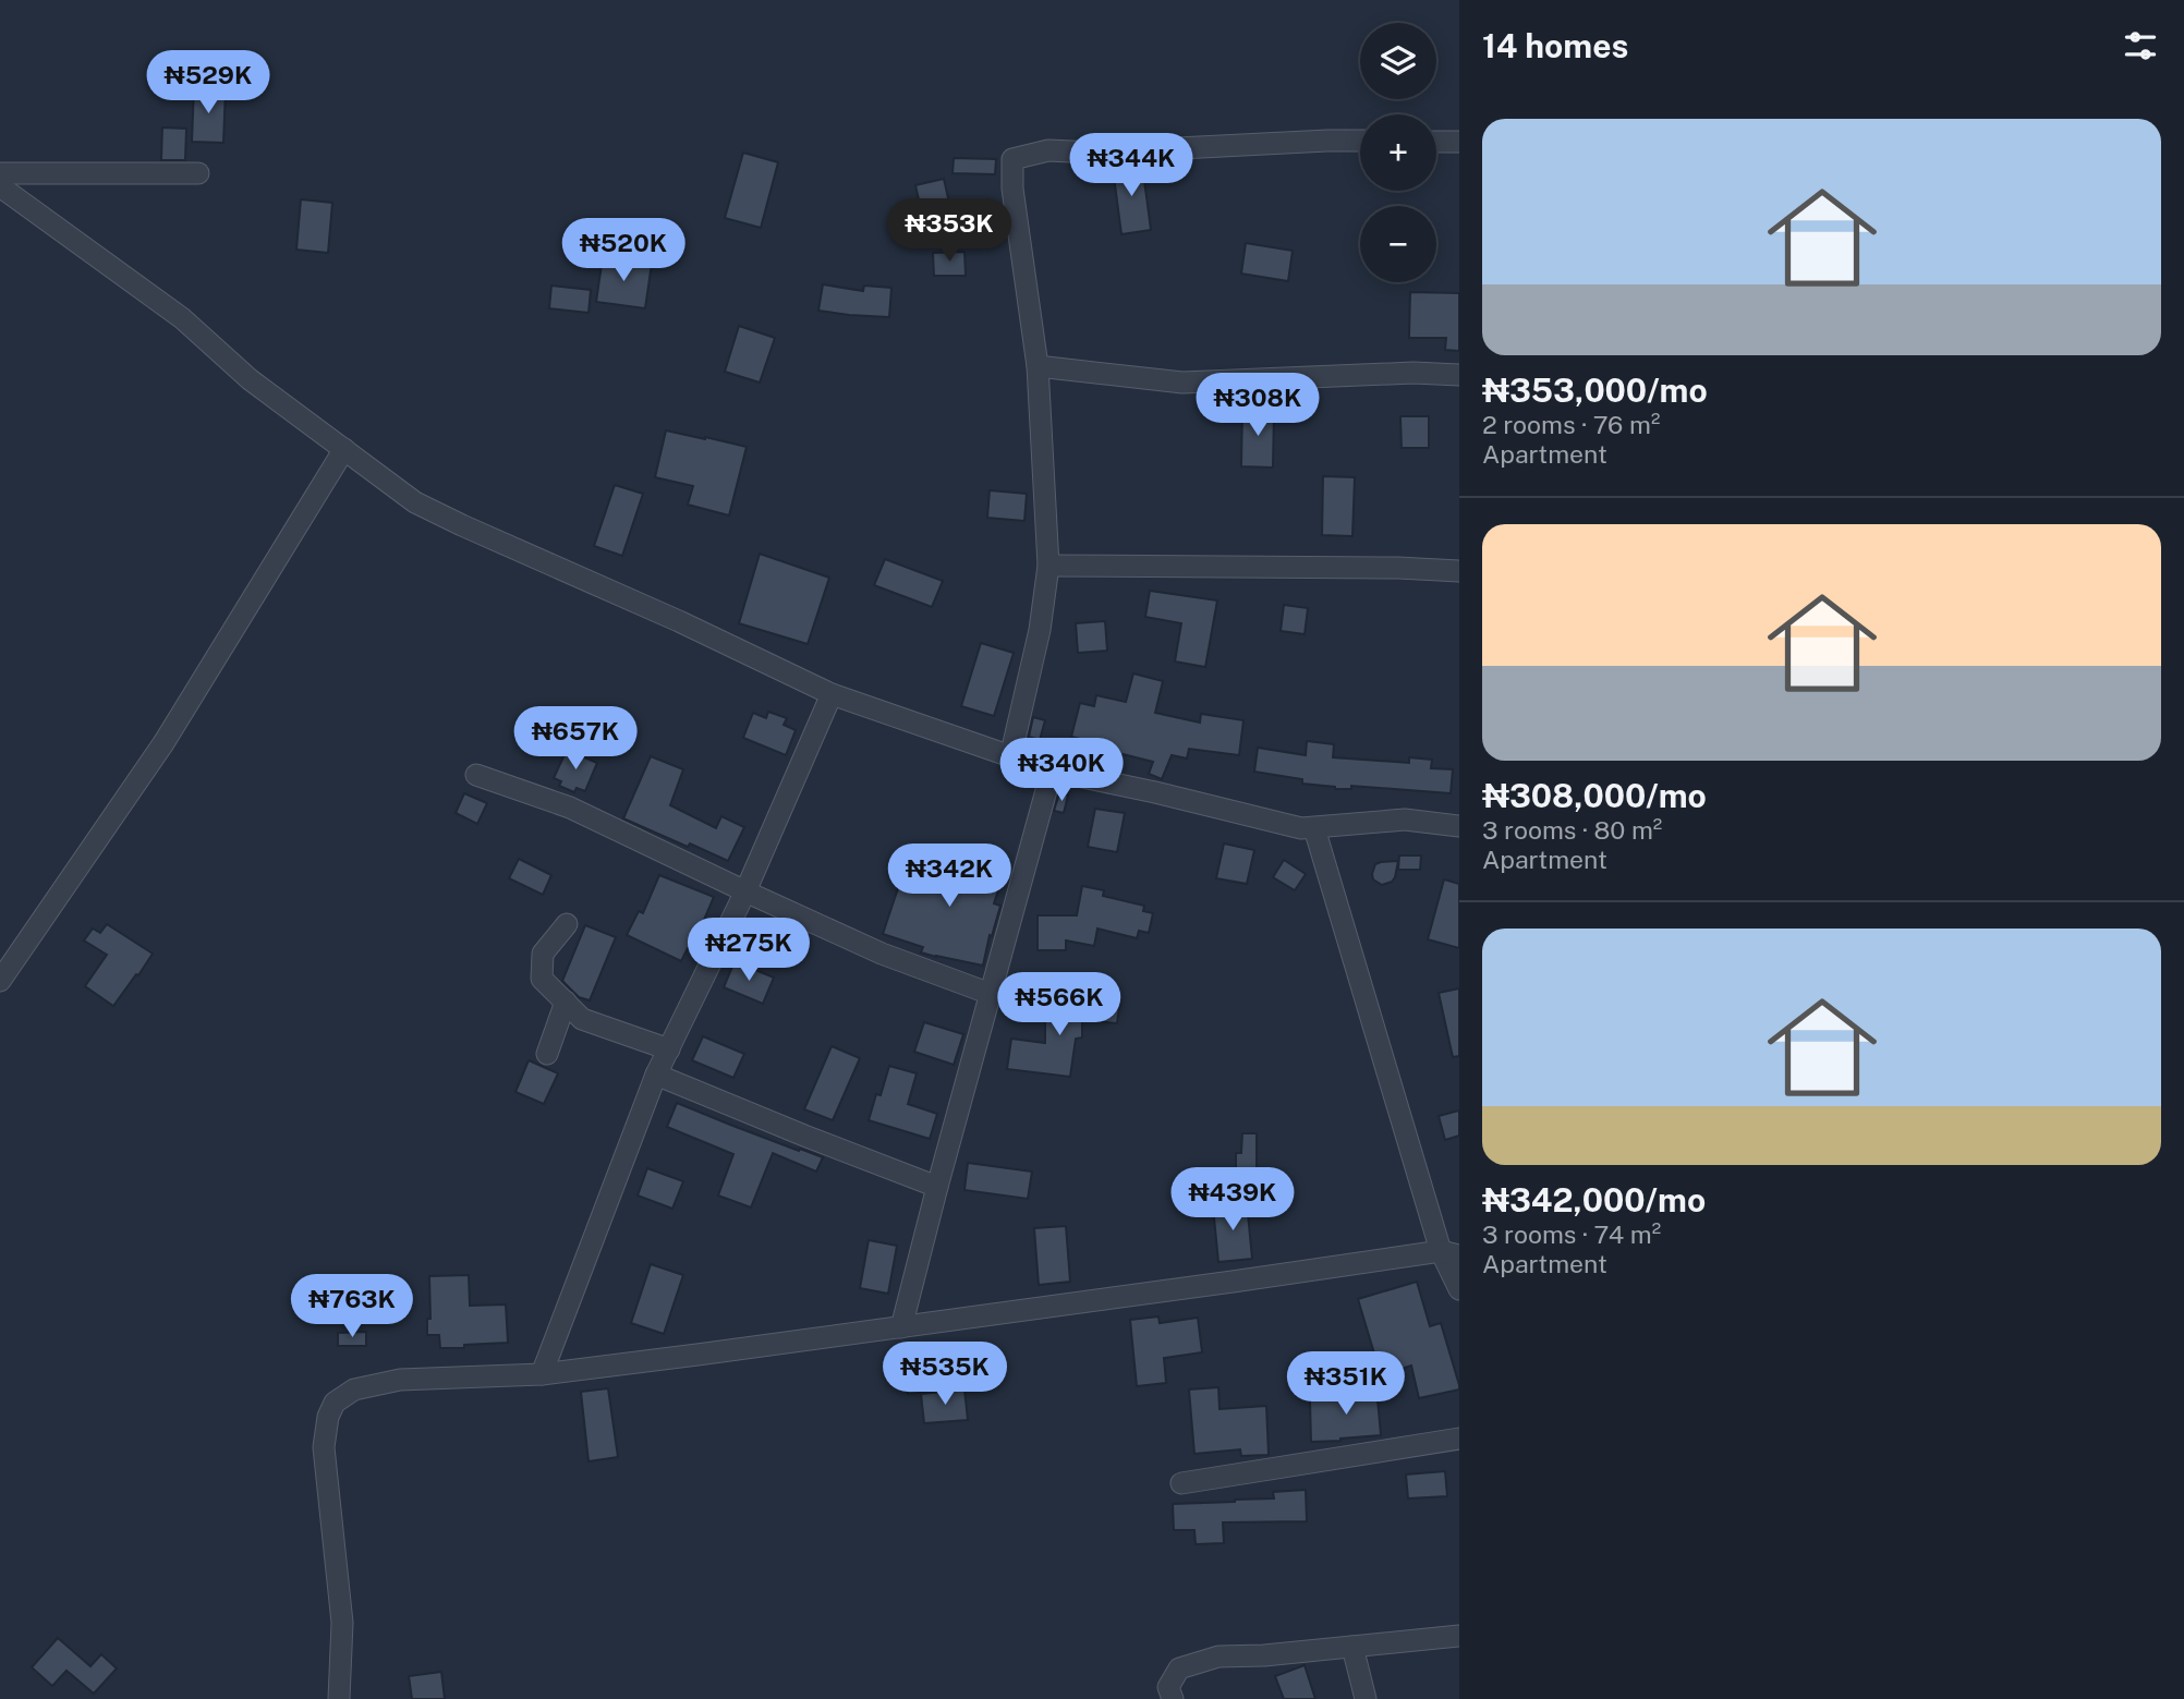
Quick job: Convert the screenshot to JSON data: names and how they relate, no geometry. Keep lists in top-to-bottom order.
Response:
{
  "page": {
    "heading": "14 homes",
    "map_buttons": ["+", "−"],
    "price": [
      "₦529K",
      "₦344K",
      "₦353K",
      "₦520K",
      "₦308K",
      "₦657K",
      "₦340K",
      "₦342K",
      "₦275K",
      "₦566K",
      "₦439K",
      "₦763K",
      "₦535K",
      "₦351K"
    ],
    "list": [
      {
        "name": "₦353,000/mo",
        "note": "2 rooms · 76 m² · Apartment"
      },
      {
        "name": "₦308,000/mo",
        "note": "3 rooms · 80 m² · Apartment"
      },
      {
        "name": "₦342,000/mo",
        "note": "3 rooms · 74 m² · Apartment"
      }
    ]
  }
}
